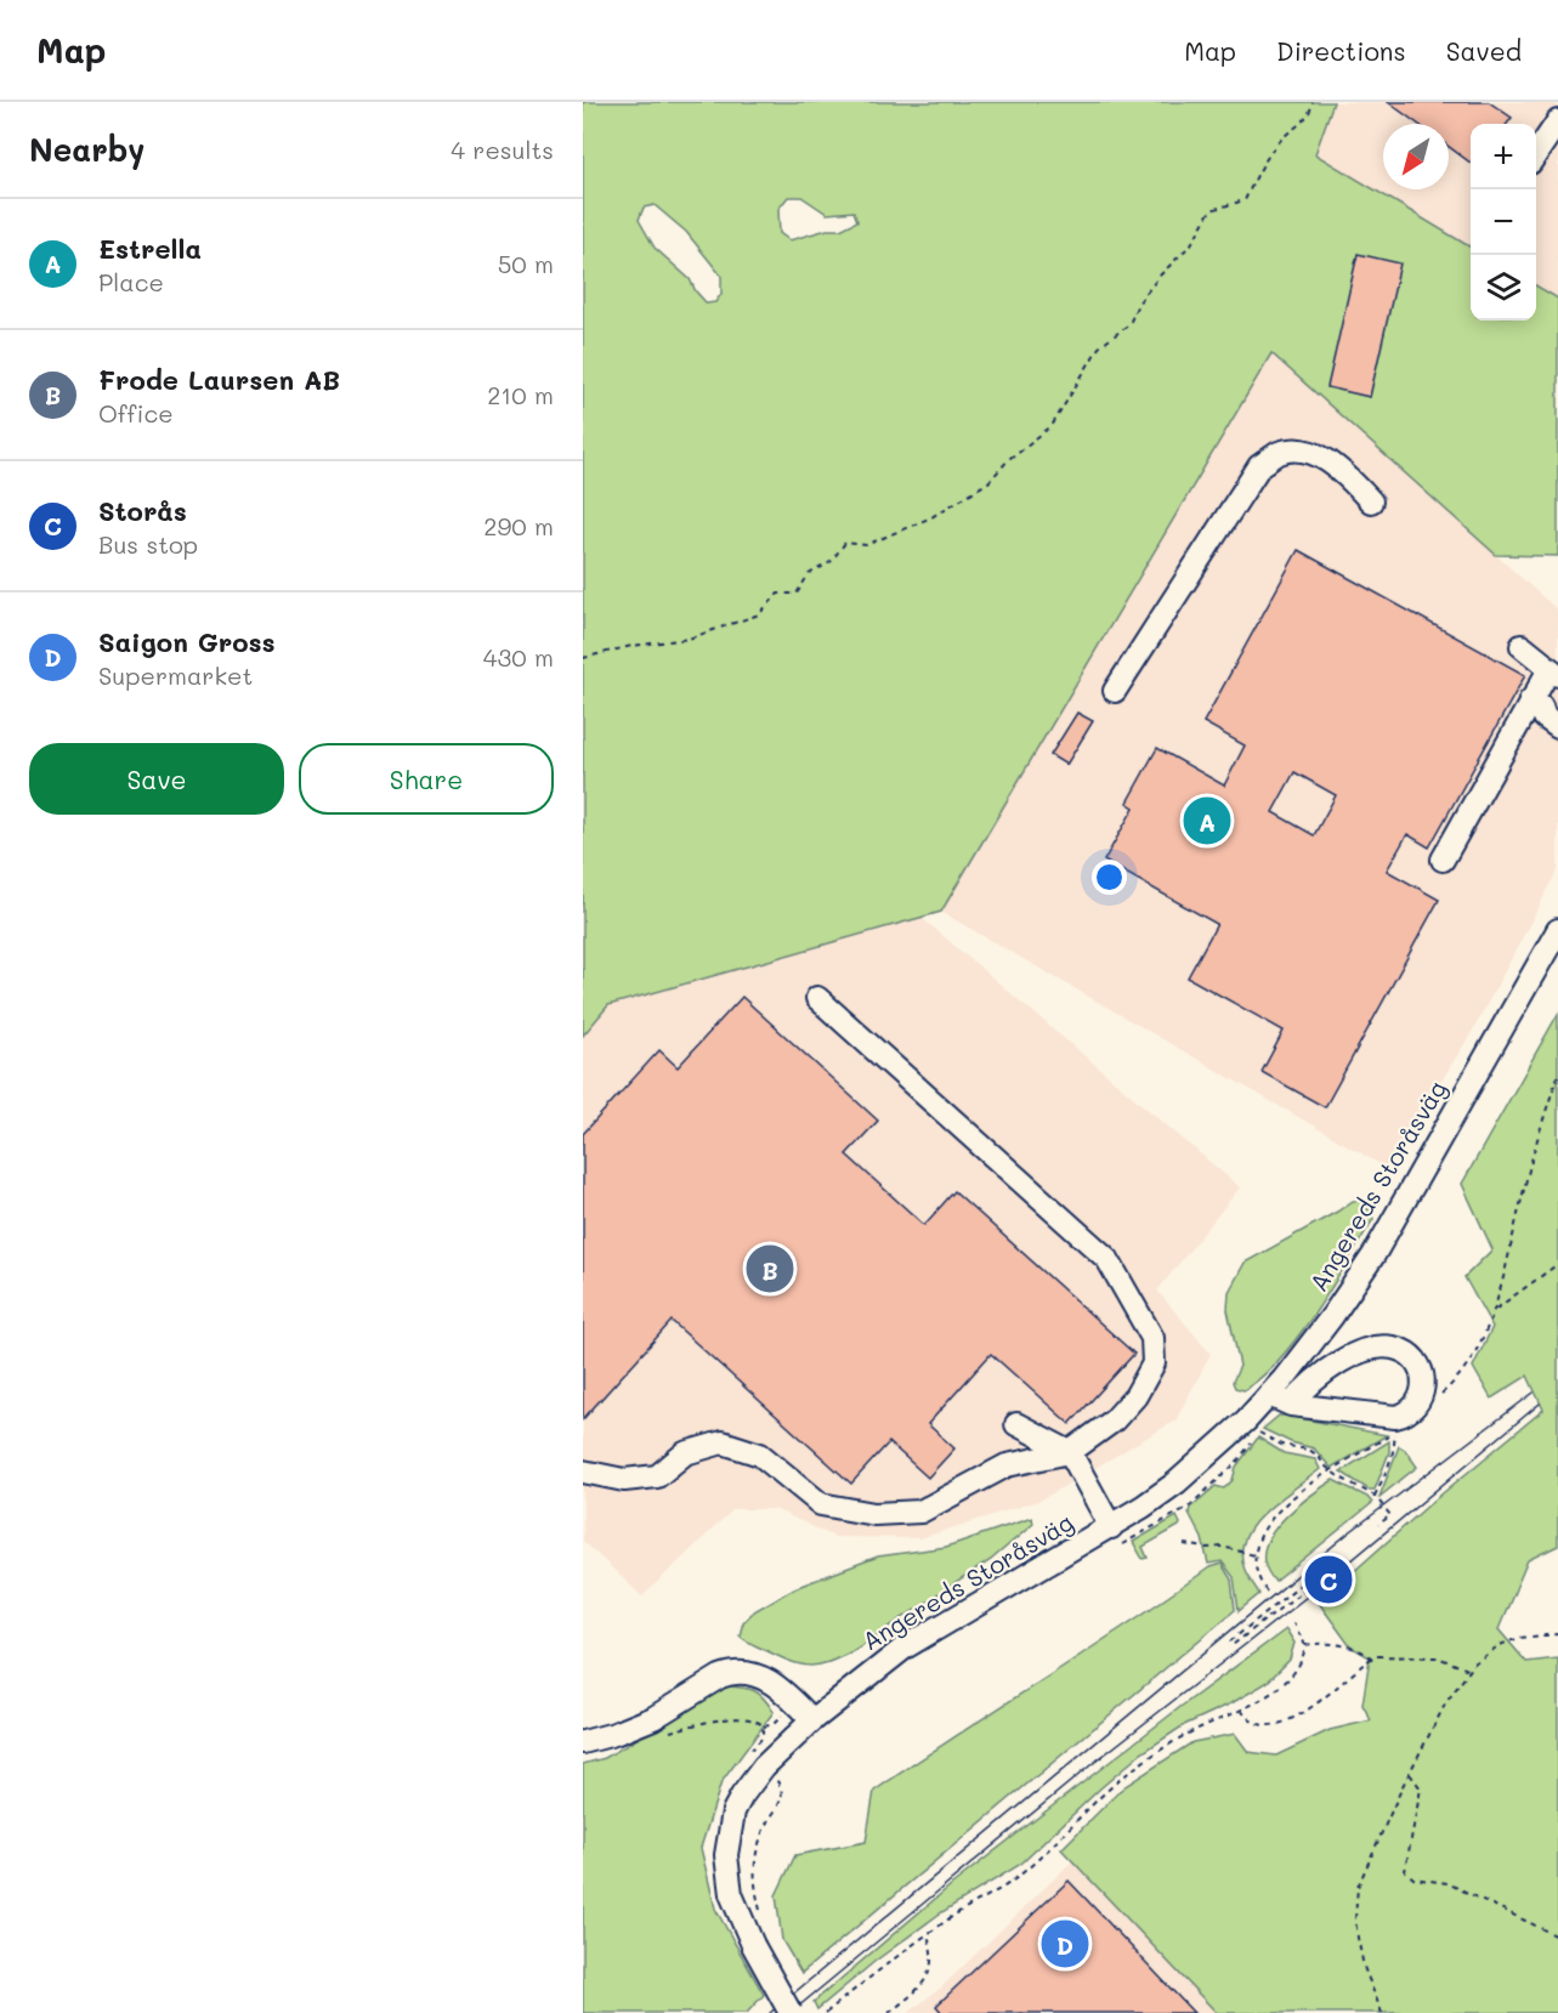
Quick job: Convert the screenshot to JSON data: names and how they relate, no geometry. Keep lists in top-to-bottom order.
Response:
{
  "streets": {
    "street": ["Angereds Storåsväg"]
  },
  "north": "bottom left",
  "page": {
    "header": "Map",
    "nav": ["Map", "Directions", "Saved"],
    "heading": ["Nearby", "4 results"],
    "map_buttons": ["+", "−"],
    "list": [
      {
        "mark": "A",
        "name": "Estrella",
        "note": "Place",
        "value": "50 m"
      },
      {
        "mark": "B",
        "name": "Frode Laursen AB",
        "note": "Office",
        "value": "210 m"
      },
      {
        "mark": "C",
        "name": "Storås",
        "note": "Bus stop",
        "value": "290 m"
      },
      {
        "mark": "D",
        "name": "Saigon Gross",
        "note": "Supermarket",
        "value": "430 m"
      }
    ],
    "buttons": ["Save", "Share"],
    "pins": [
      "A",
      "B",
      "C",
      "D"
    ]
  }
}
